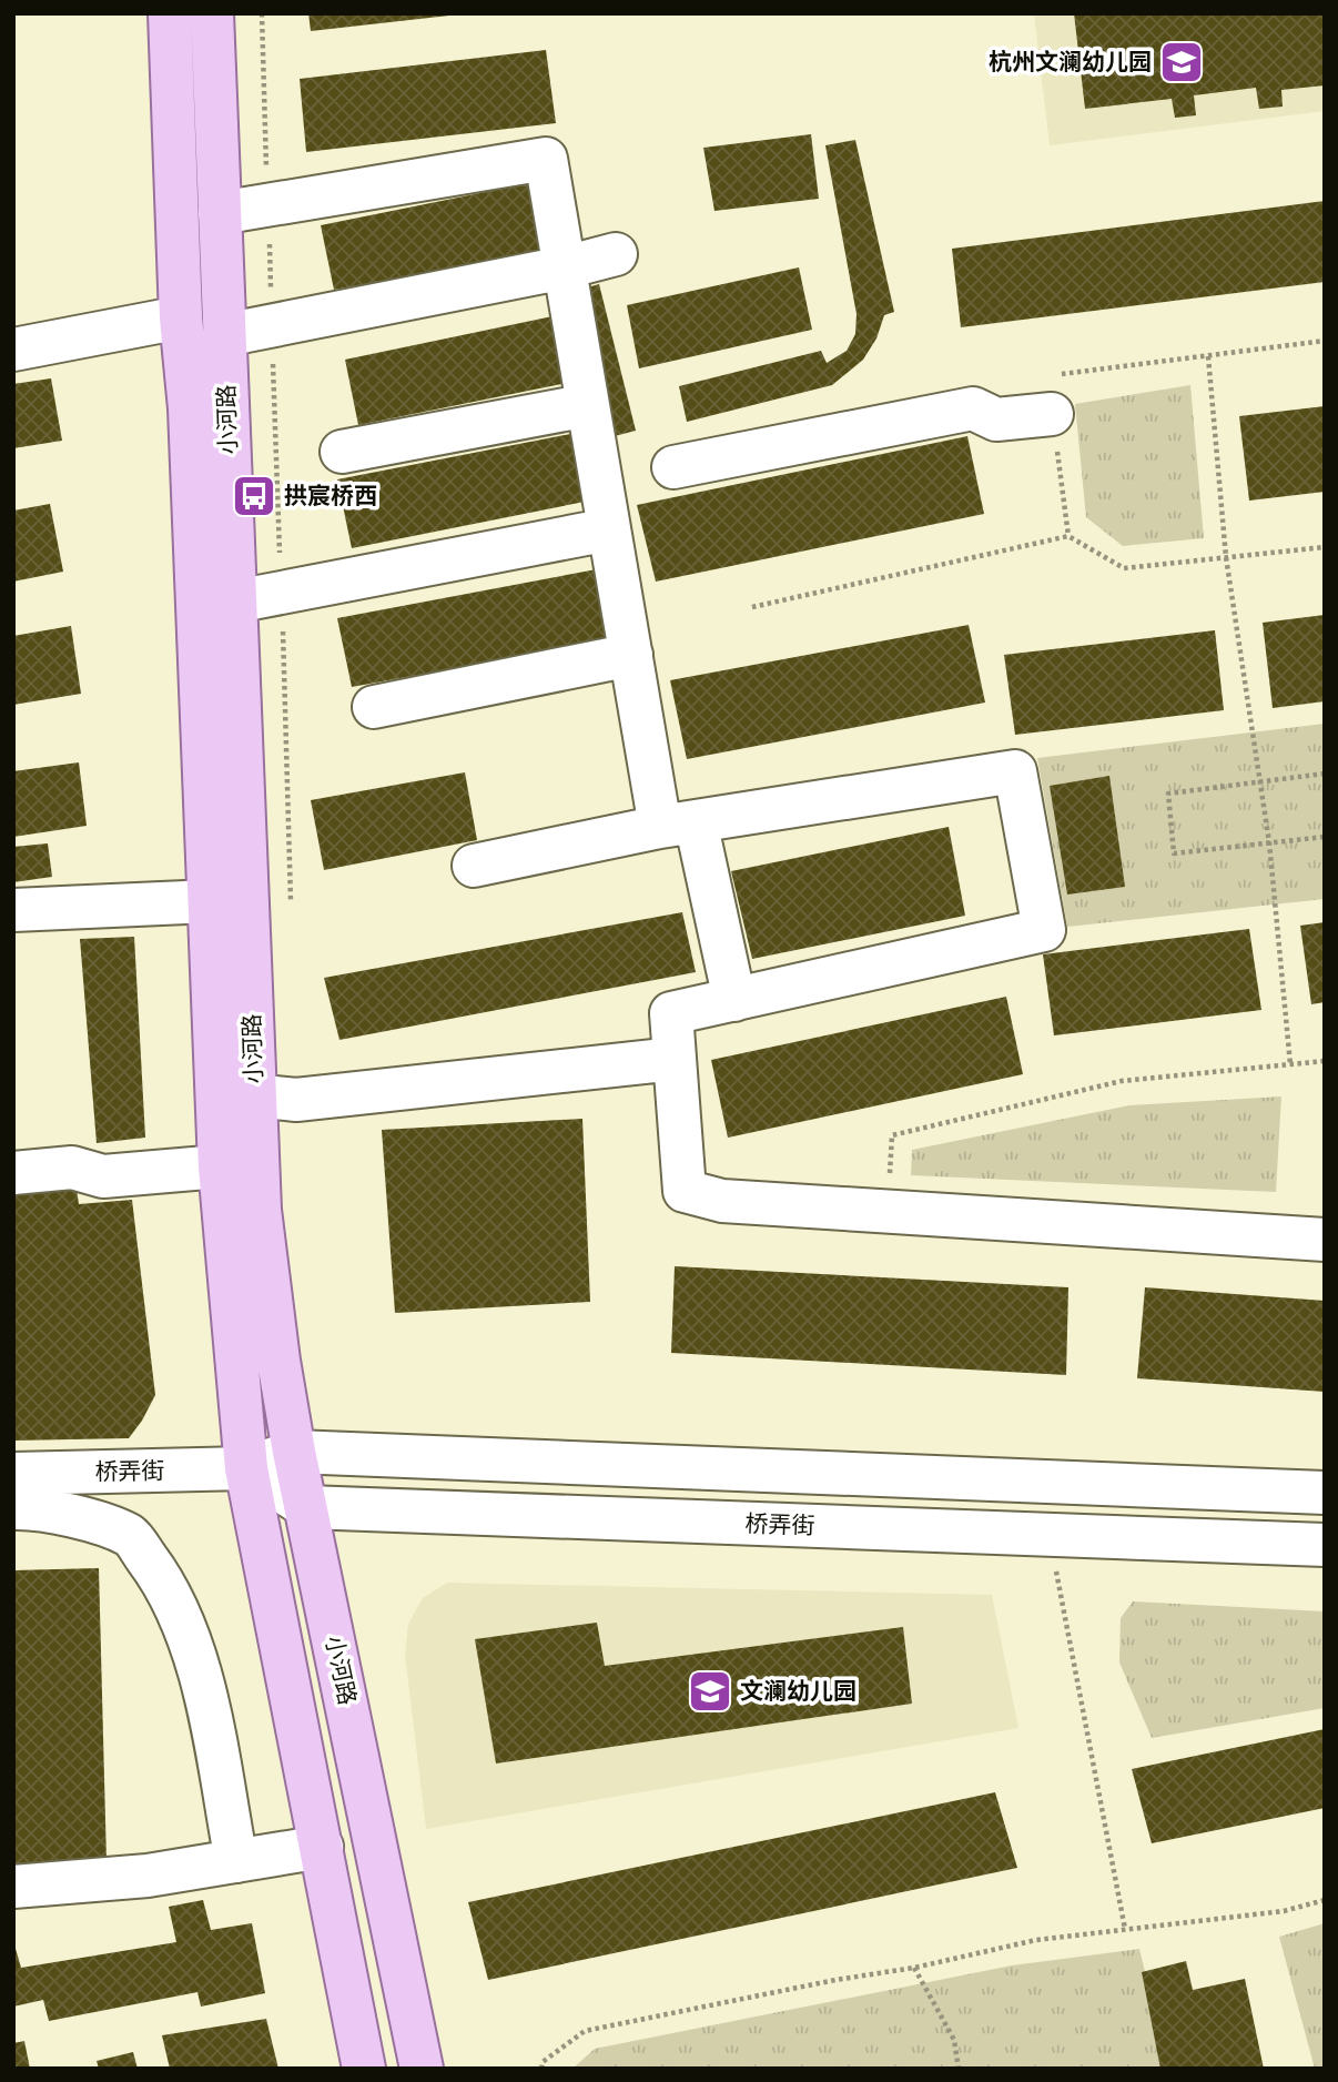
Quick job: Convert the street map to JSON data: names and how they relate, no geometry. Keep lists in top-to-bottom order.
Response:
{
  "streets": {
    "main road": ["小河路"],
    "street": ["桥弄街"]
  },
  "crossings": [
    ["小河路", "桥弄街"]
  ],
  "places": {
    "school or university": ["杭州文澜幼儿园", "文澜幼儿园"],
    "bus stop": ["拱宸桥西"]
  }
}
